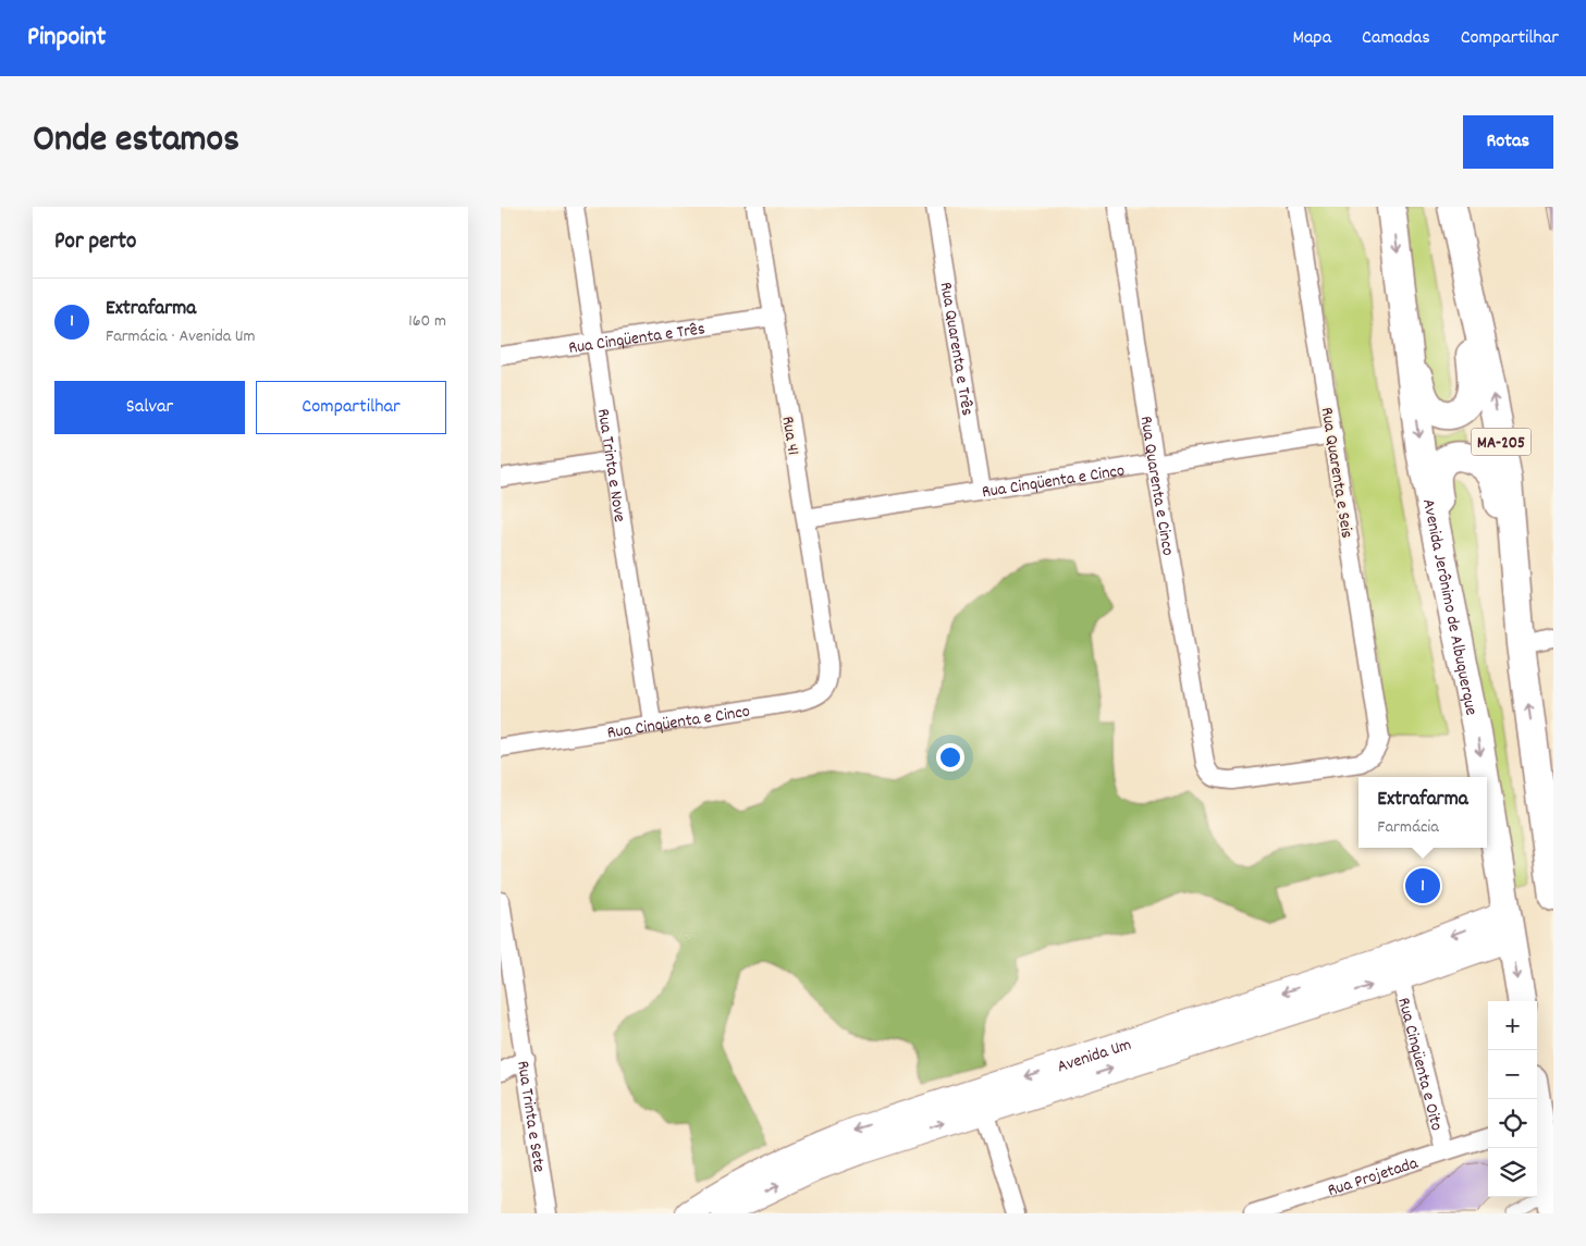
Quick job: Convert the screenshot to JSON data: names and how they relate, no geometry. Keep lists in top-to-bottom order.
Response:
{
  "streets": {
    "main road": ["MA-205", "Avenida Jerônimo de Albuquerque", "Avenida Um"],
    "street": [
      "Rua Cinqüenta e Três",
      "Rua Quarenta e Três",
      "Rua 41",
      "Rua Trinta e Nove",
      "Rua Quarenta e Seis",
      "Rua Cinqüenta e Cinco",
      "Rua Quarenta e Cinco",
      "Rua Cinqüenta e Oito",
      "Rua Trinta e Sete",
      "Rua Projetada"
    ]
  },
  "crossings": [
    ["Rua Cinqüenta e Três", "Rua 41"],
    ["Rua Cinqüenta e Três", "Rua Trinta e Nove"],
    ["Rua Quarenta e Três", "Rua Cinqüenta e Cinco"],
    ["Rua 41", "Rua Cinqüenta e Cinco"],
    ["Rua Trinta e Nove", "Rua Cinqüenta e Cinco"],
    ["Rua Quarenta e Seis", "Rua Cinqüenta e Cinco"],
    ["Rua Quarenta e Seis", "Rua Quarenta e Cinco"],
    ["Rua Cinqüenta e Cinco", "Rua Quarenta e Cinco"],
    ["Avenida Jerônimo de Albuquerque", "Avenida Um"],
    ["Avenida Um", "Rua Cinqüenta e Oito"],
    ["Rua Cinqüenta e Oito", "Rua Projetada"]
  ],
  "page": {
    "header": "Pinpoint",
    "nav": ["Mapa", "Camadas", "Compartilhar"],
    "title": "Onde estamos",
    "buttons": [
      "Rotas",
      ["Salvar", "Compartilhar"]
    ],
    "heading": "Por perto",
    "list": [
      {
        "mark": "1",
        "name": "Extrafarma",
        "note": "Farmácia · Avenida Um",
        "value": "160 m"
      }
    ],
    "popup": ["Extrafarma", "Farmácia"],
    "pins": "1",
    "map_buttons": ["+", "−"]
  }
}
